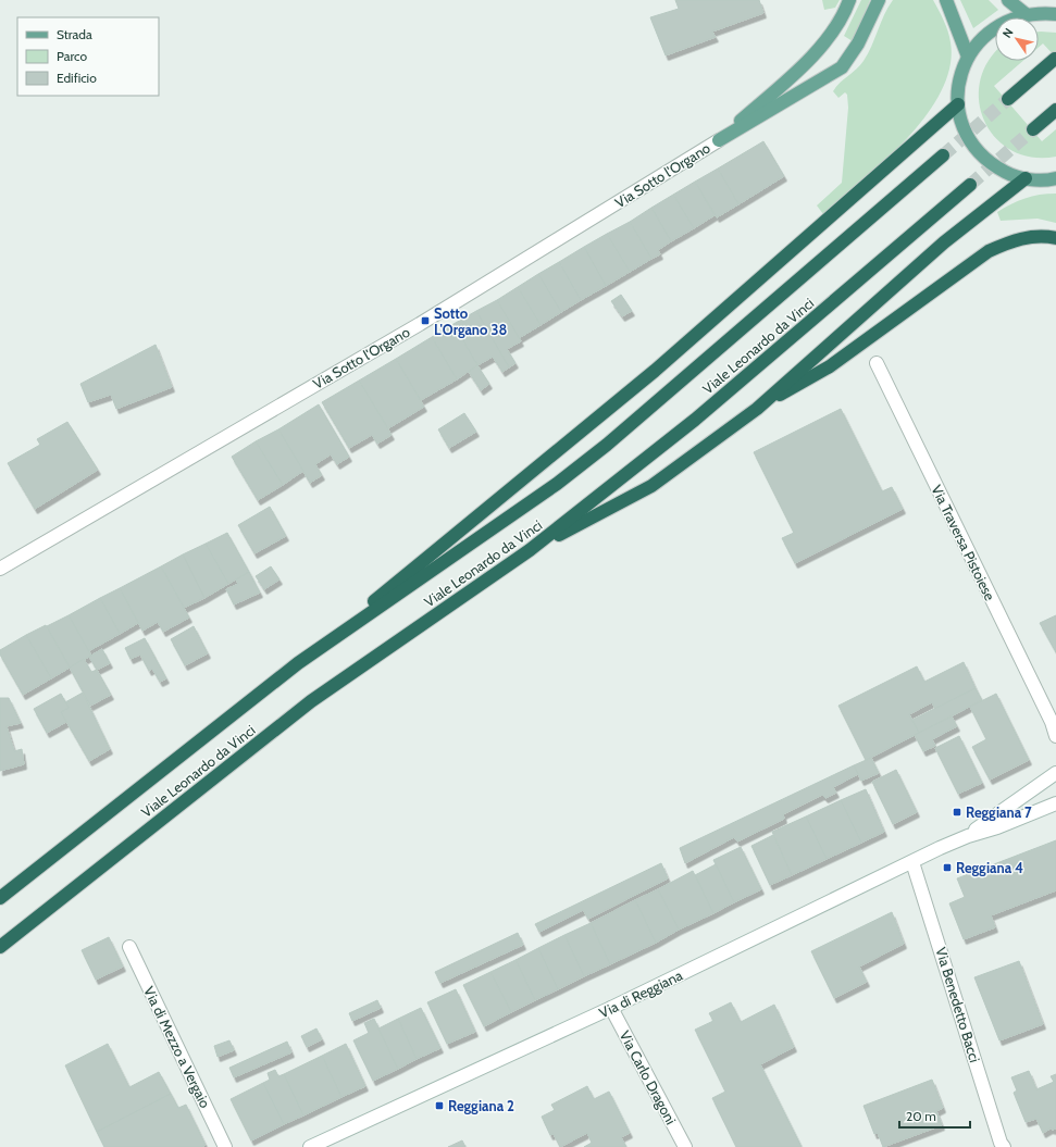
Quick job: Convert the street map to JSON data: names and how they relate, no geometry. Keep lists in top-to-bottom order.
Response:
{
  "streets": {
    "highway": ["Viale Leonardo da Vinci"],
    "street": [
      "Via Sotto l'Organo",
      "Via Traversa Pistoiese",
      "Via di Reggiana",
      "Via Benedetto Bacci",
      "Via di Mezzo a Vergaio",
      "Via Carlo Dragoni"
    ]
  },
  "crossings": [
    ["Via di Reggiana", "Via Benedetto Bacci"],
    ["Via di Reggiana", "Via Carlo Dragoni"]
  ],
  "places": {
    "transit": [
      "Sotto L'Organo 38",
      "Reggiana 7",
      "Reggiana 4",
      "Reggiana 2"
    ]
  },
  "legend": ["Strada", "Parco", "Edificio"],
  "scale_bar": "20 m",
  "north": "top left"
}
